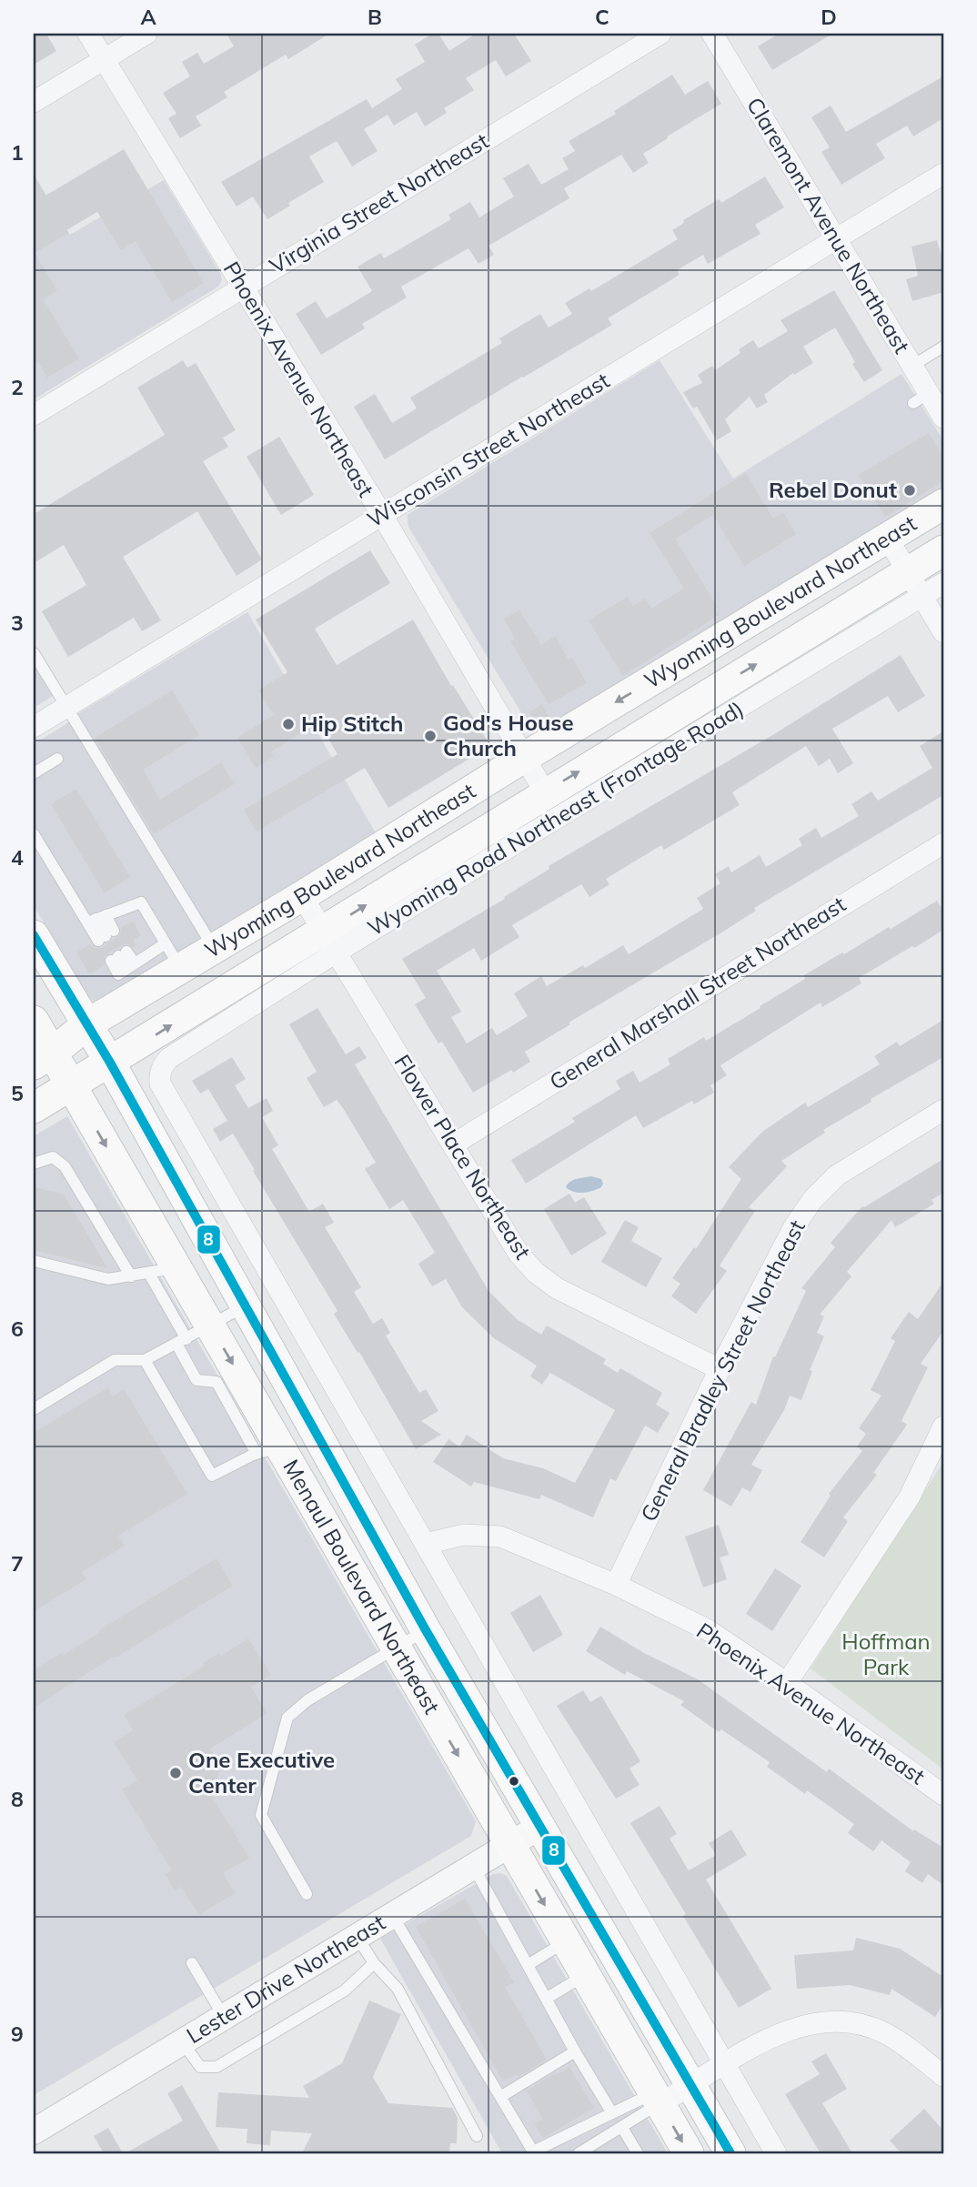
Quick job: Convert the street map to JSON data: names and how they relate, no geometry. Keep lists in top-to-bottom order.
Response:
{
  "streets": {
    "main road": ["Wyoming Boulevard Northeast", "Menaul Boulevard Northeast"],
    "street": [
      "Virginia Street Northeast",
      "Claremont Avenue Northeast",
      "Phoenix Avenue Northeast",
      "Wisconsin Street Northeast",
      "Wyoming Road Northeast (Frontage Road)",
      "General Marshall Street Northeast",
      "Flower Place Northeast",
      "General Bradley Street Northeast",
      "Lester Drive Northeast"
    ]
  },
  "crossings": [
    ["Virginia Street Northeast", "Phoenix Avenue Northeast"],
    ["Claremont Avenue Northeast", "Wisconsin Street Northeast"],
    ["Phoenix Avenue Northeast", "Wisconsin Street Northeast"],
    ["Phoenix Avenue Northeast", "Wyoming Boulevard Northeast"],
    ["Phoenix Avenue Northeast", "Wyoming Road Northeast (Frontage Road)"],
    ["Phoenix Avenue Northeast", "General Bradley Street Northeast"],
    ["Wyoming Boulevard Northeast", "Wyoming Road Northeast (Frontage Road)"],
    ["Wyoming Boulevard Northeast", "Flower Place Northeast"],
    ["Wyoming Boulevard Northeast", "Menaul Boulevard Northeast"],
    ["Wyoming Road Northeast (Frontage Road)", "Flower Place Northeast"],
    ["General Marshall Street Northeast", "Flower Place Northeast"],
    ["Flower Place Northeast", "General Bradley Street Northeast"],
    ["Menaul Boulevard Northeast", "Lester Drive Northeast"]
  ],
  "parks": ["Hoffman Park"],
  "places": [
    "Rebel Donut",
    "Hip Stitch",
    "God's House Church",
    "One Executive Center"
  ],
  "lines": ["transit line 8"],
  "grid": {
    "columns": [
      "A",
      "B",
      "C",
      "D"
    ],
    "rows": [
      "1",
      "2",
      "3",
      "4",
      "5",
      "6",
      "7",
      "8",
      "9"
    ]
  }
}
